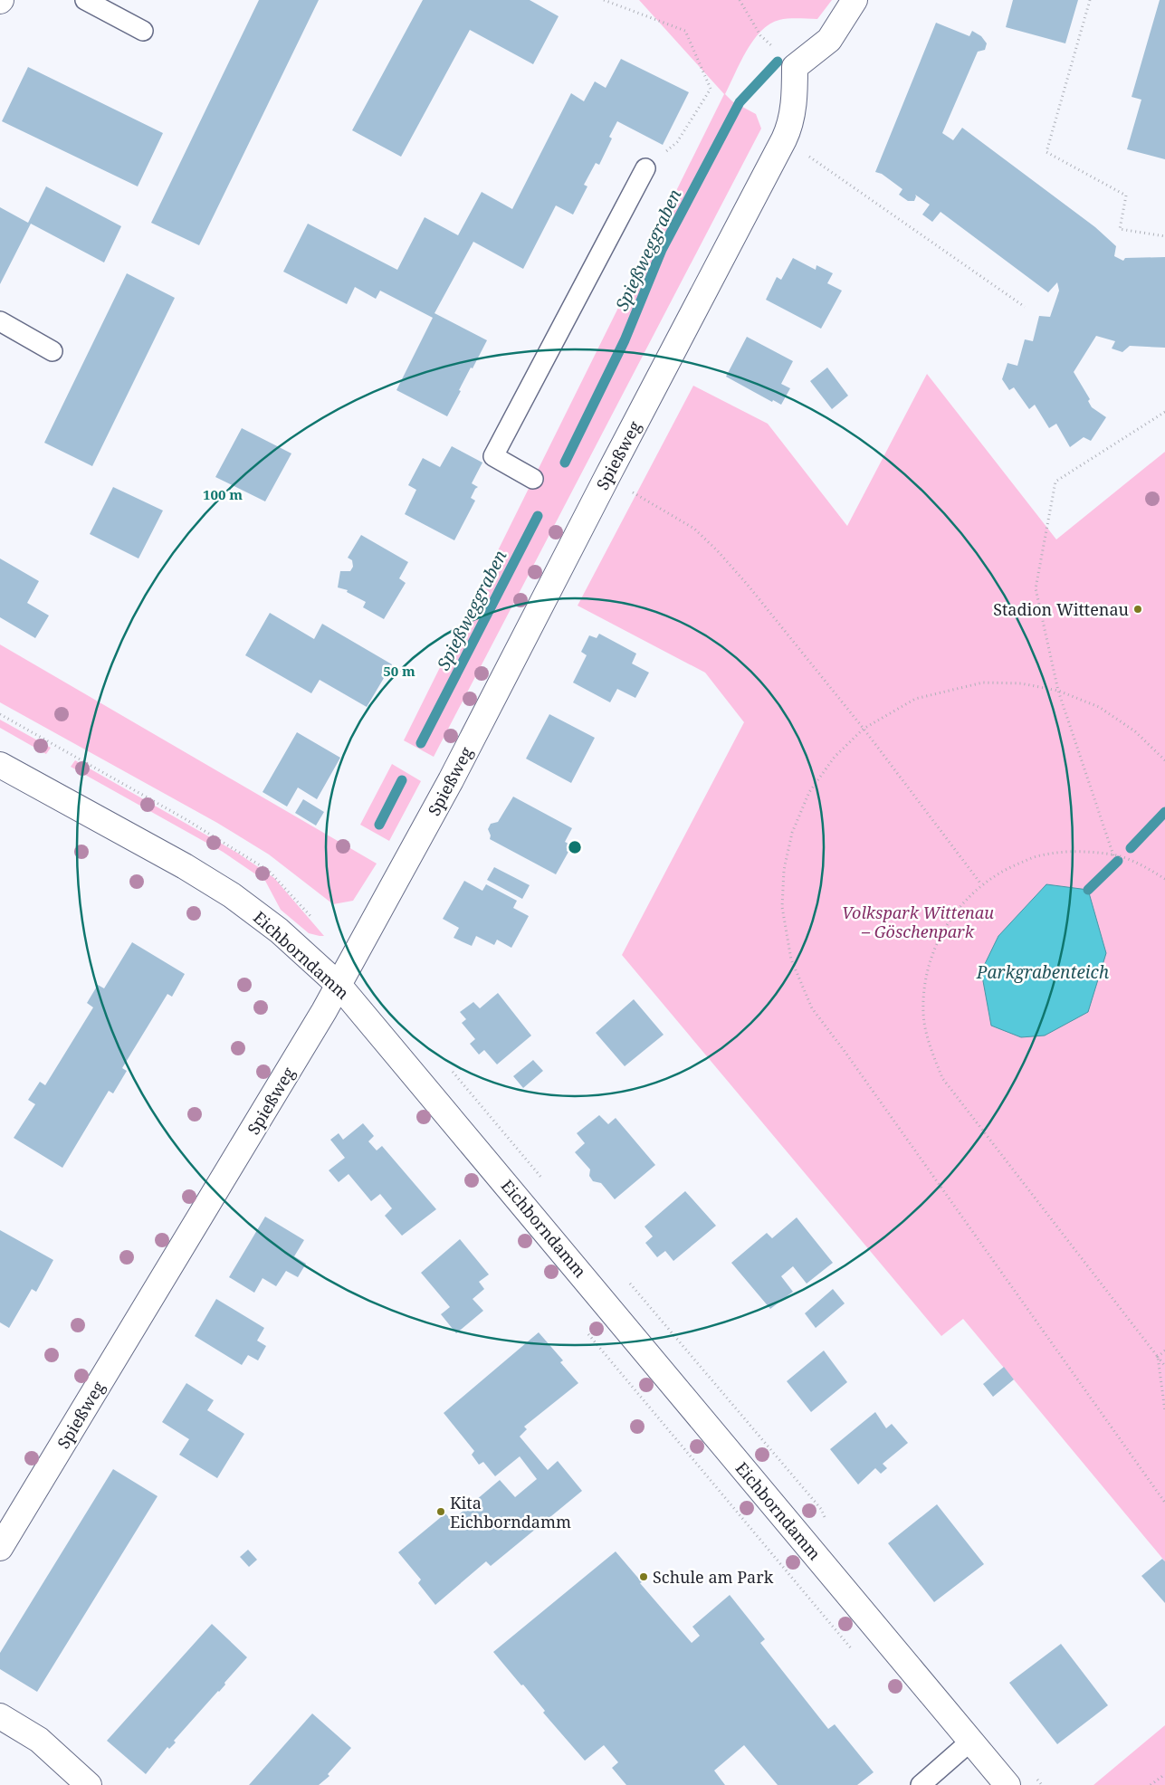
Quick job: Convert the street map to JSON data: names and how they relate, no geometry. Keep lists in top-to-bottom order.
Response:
{
  "streets": {
    "street": ["Spießweg", "Eichborndamm"]
  },
  "crossings": [
    ["Spießweg", "Eichborndamm"]
  ],
  "water": ["Spießweggraben", "Parkgrabenteich"],
  "parks": ["Volkspark Wittenau – Göschenpark"],
  "places": ["Stadion Wittenau", "Kita Eichborndamm", "Schule am Park"],
  "rings": ["100 m", "50 m"]
}
